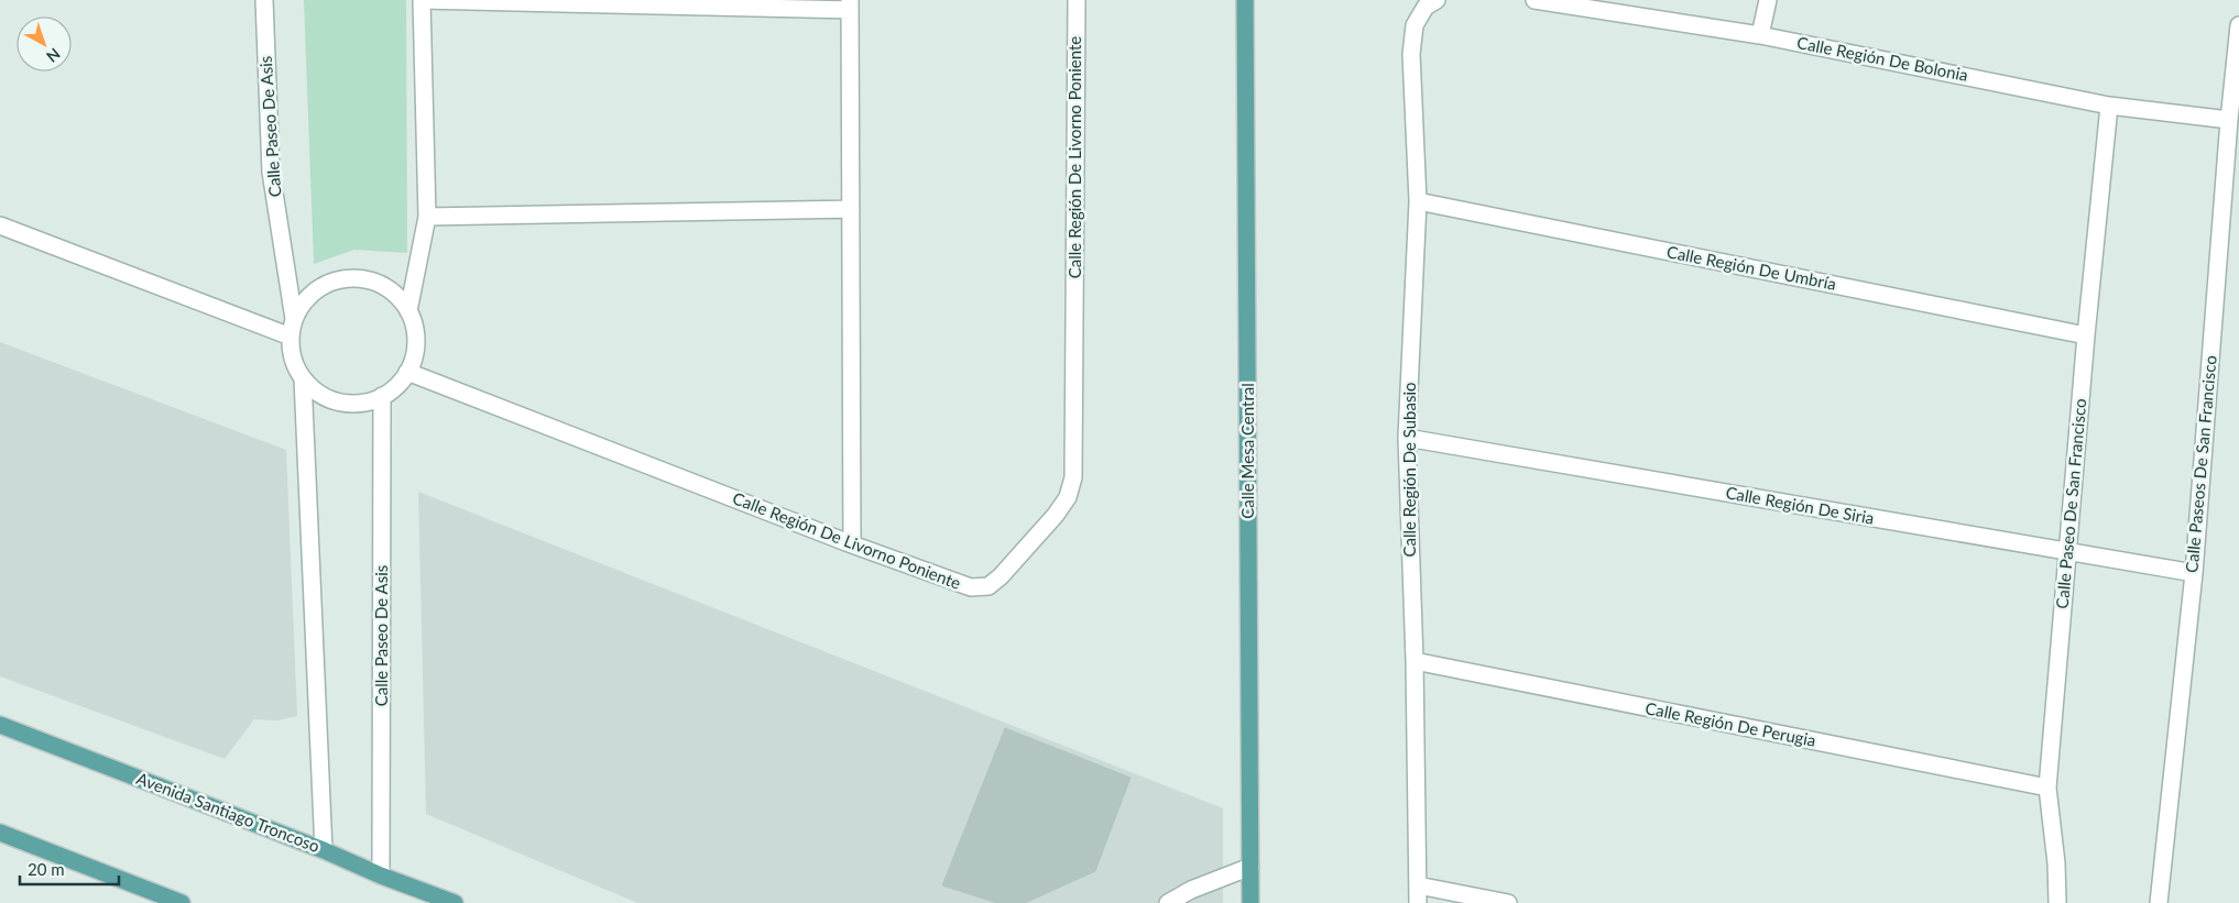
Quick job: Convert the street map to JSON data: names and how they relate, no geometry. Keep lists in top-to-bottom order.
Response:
{
  "streets": {
    "main road": ["Calle Mesa Central", "Avenida Santiago Troncoso"],
    "street": [
      "Calle Región De Bolonia",
      "Calle Paseo De Asis",
      "Calle Región De Livorno Poniente",
      "Calle Región De Umbría",
      "Calle Paseos De San Francisco",
      "Calle Región De Subasio",
      "Calle Paseo De San Francisco",
      "Calle Región De Siria",
      "Calle Región De Perugia"
    ]
  },
  "crossings": [
    ["Calle Región De Bolonia", "Calle Paseos De San Francisco"],
    ["Calle Región De Bolonia", "Calle Paseo De San Francisco"],
    ["Calle Paseo De Asis", "Calle Región De Livorno Poniente"],
    ["Calle Paseo De Asis", "Avenida Santiago Troncoso"],
    ["Calle Región De Umbría", "Calle Región De Subasio"],
    ["Calle Región De Umbría", "Calle Paseo De San Francisco"],
    ["Calle Paseos De San Francisco", "Calle Región De Siria"],
    ["Calle Región De Subasio", "Calle Región De Siria"],
    ["Calle Región De Subasio", "Calle Región De Perugia"],
    ["Calle Paseo De San Francisco", "Calle Región De Siria"],
    ["Calle Paseo De San Francisco", "Calle Región De Perugia"]
  ],
  "scale_bar": "20 m",
  "north": "bottom right"
}
